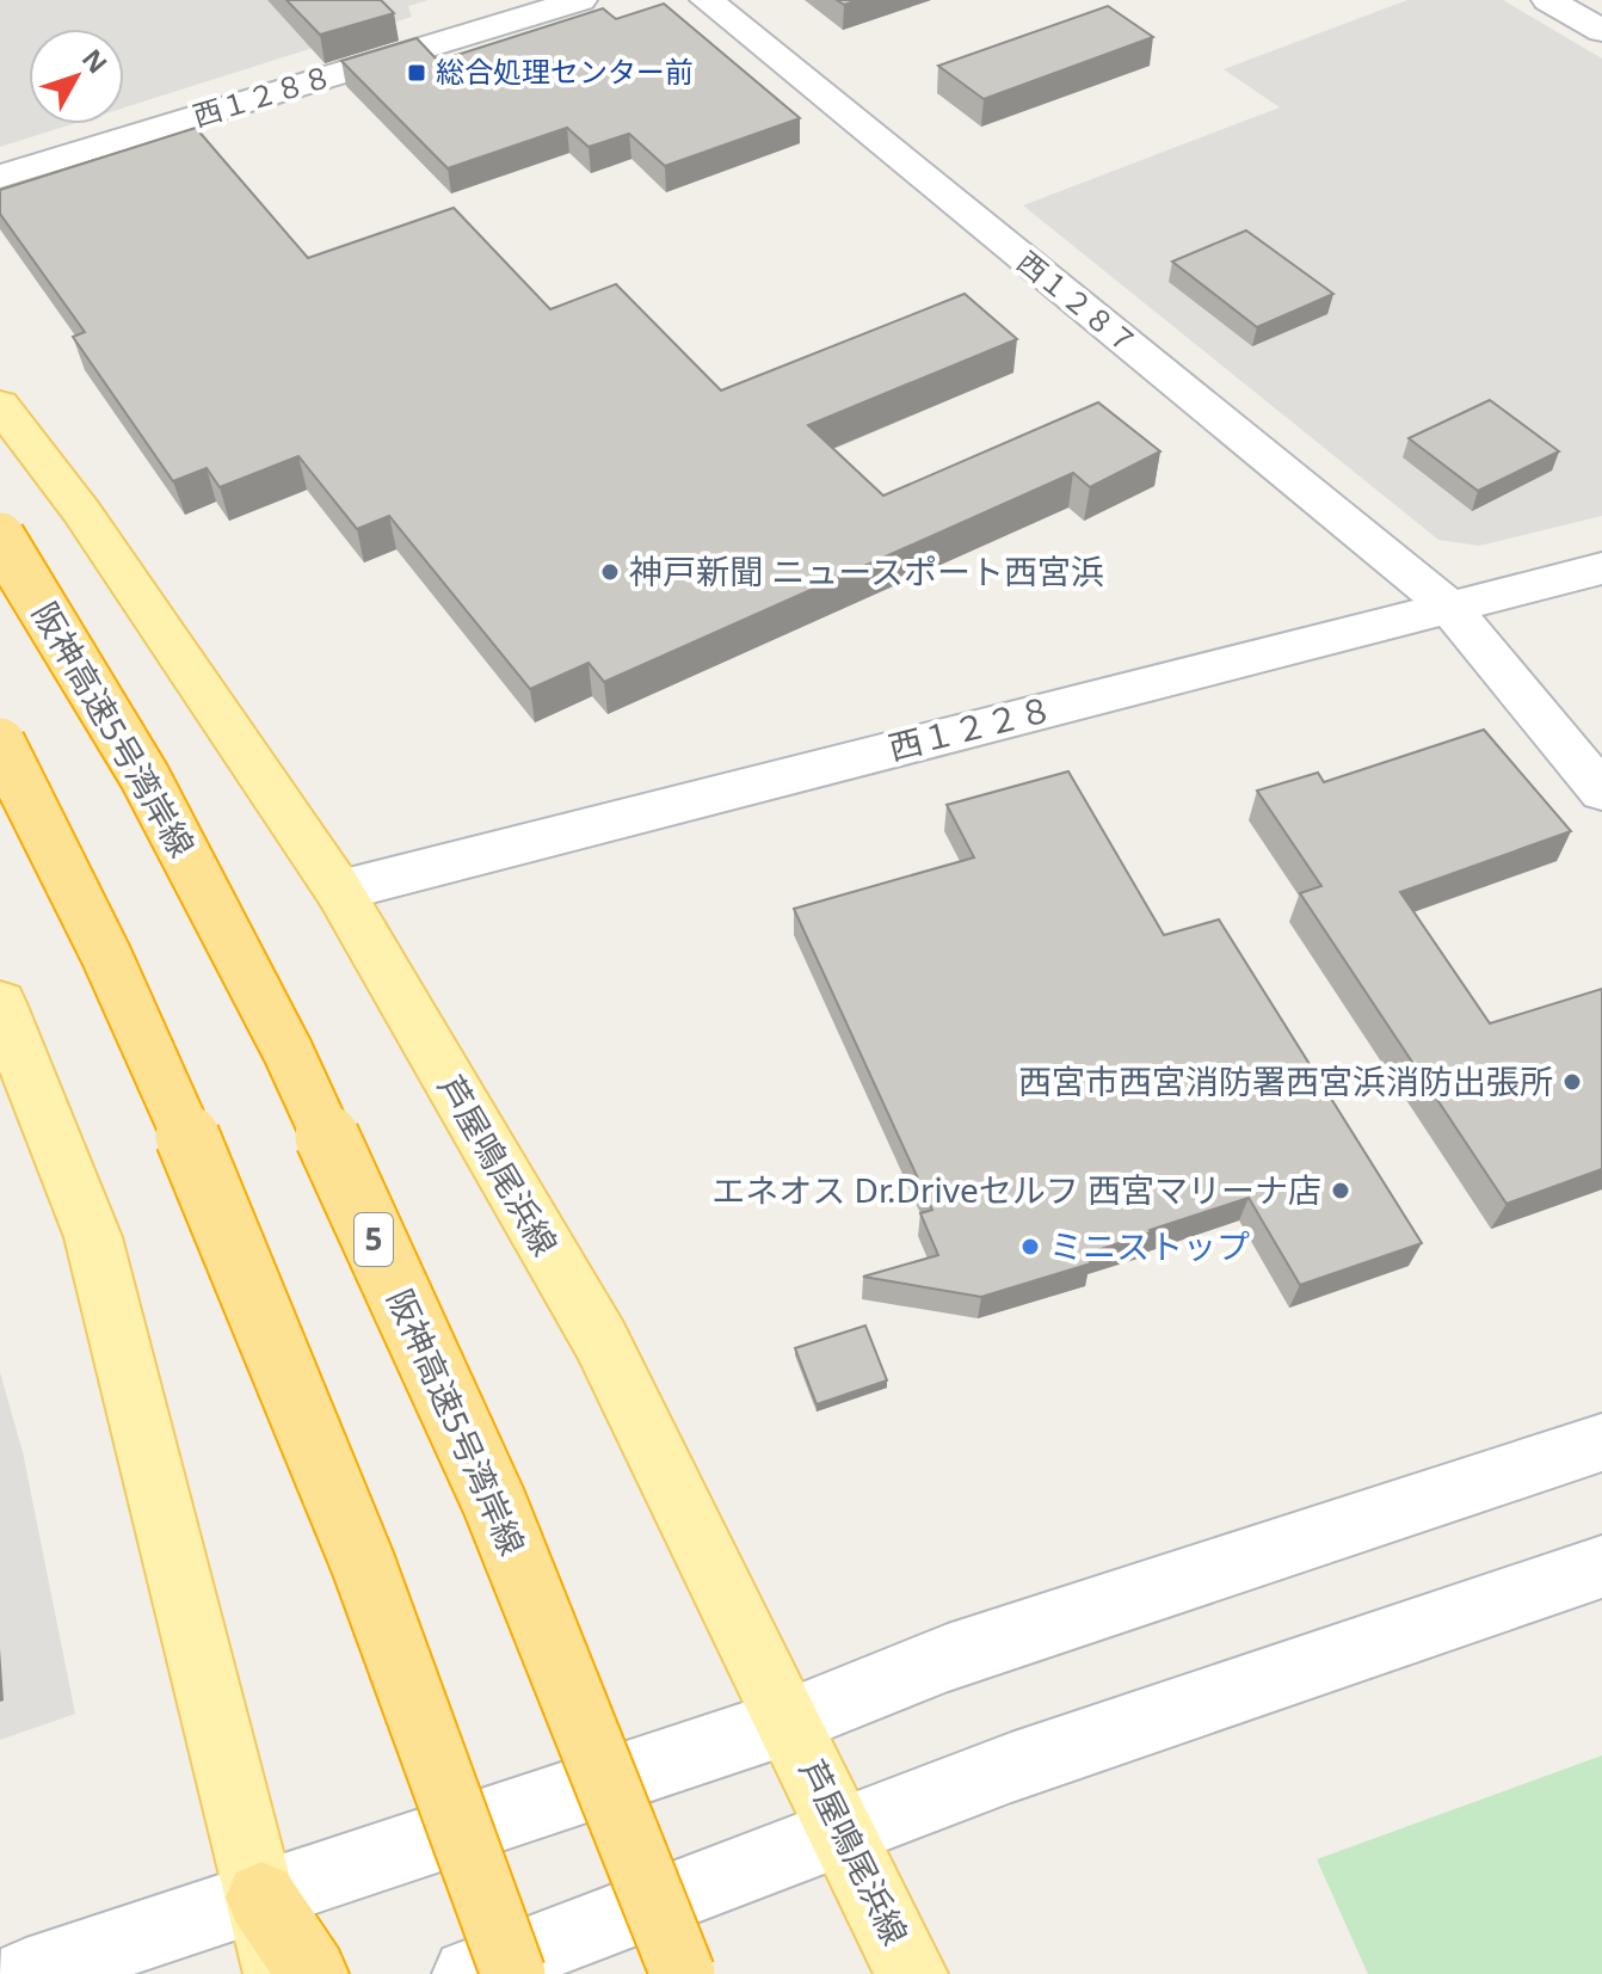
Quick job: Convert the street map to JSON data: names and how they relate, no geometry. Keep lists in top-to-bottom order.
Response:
{
  "streets": {
    "highway": ["阪神高速5号湾岸線", "5"],
    "main road": ["芦屋鳴尾浜線"],
    "street": ["西１２８８", "西１２８７", "西１２２８"]
  },
  "crossings": [
    ["西１２８７", "西１２２８"],
    ["西１２２８", "芦屋鳴尾浜線"]
  ],
  "places": {
    "transit": ["総合処理センター前"],
    "other": [
      "神戸新聞 ニュースポート西宮浜",
      "西宮市西宮消防署西宮浜消防出張所",
      "エネオス Dr.Driveセルフ 西宮マリーナ店",
      "ミニストップ"
    ]
  },
  "north": "top right"
}
